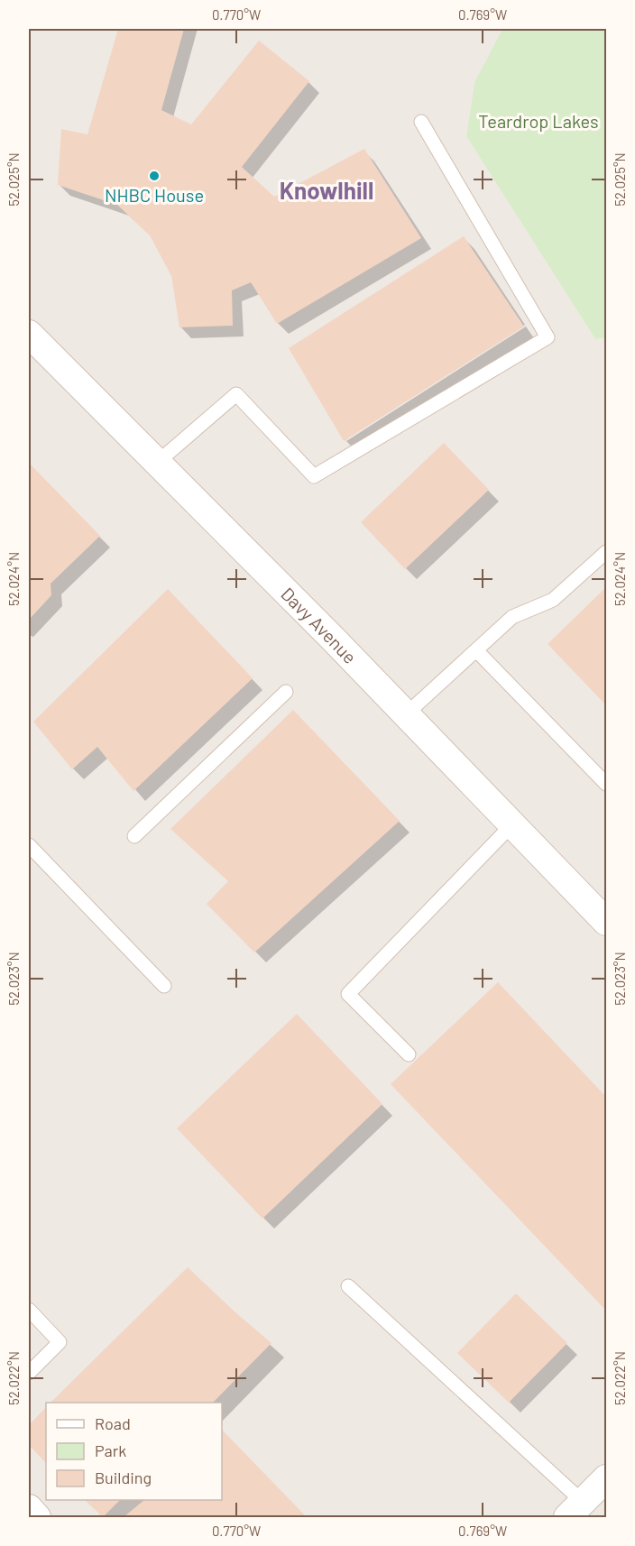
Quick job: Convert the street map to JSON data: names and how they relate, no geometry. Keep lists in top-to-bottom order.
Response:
{
  "streets": {
    "street": ["Davy Avenue"]
  },
  "districts": ["Knowlhill"],
  "parks": ["Teardrop Lakes"],
  "places": ["NHBC House"],
  "legend": ["Road", "Park", "Building"],
  "coordinates": [
    "0.770°W",
    "0.769°W",
    "52.025°N",
    "52.024°N",
    "52.023°N",
    "52.022°N"
  ]
}
